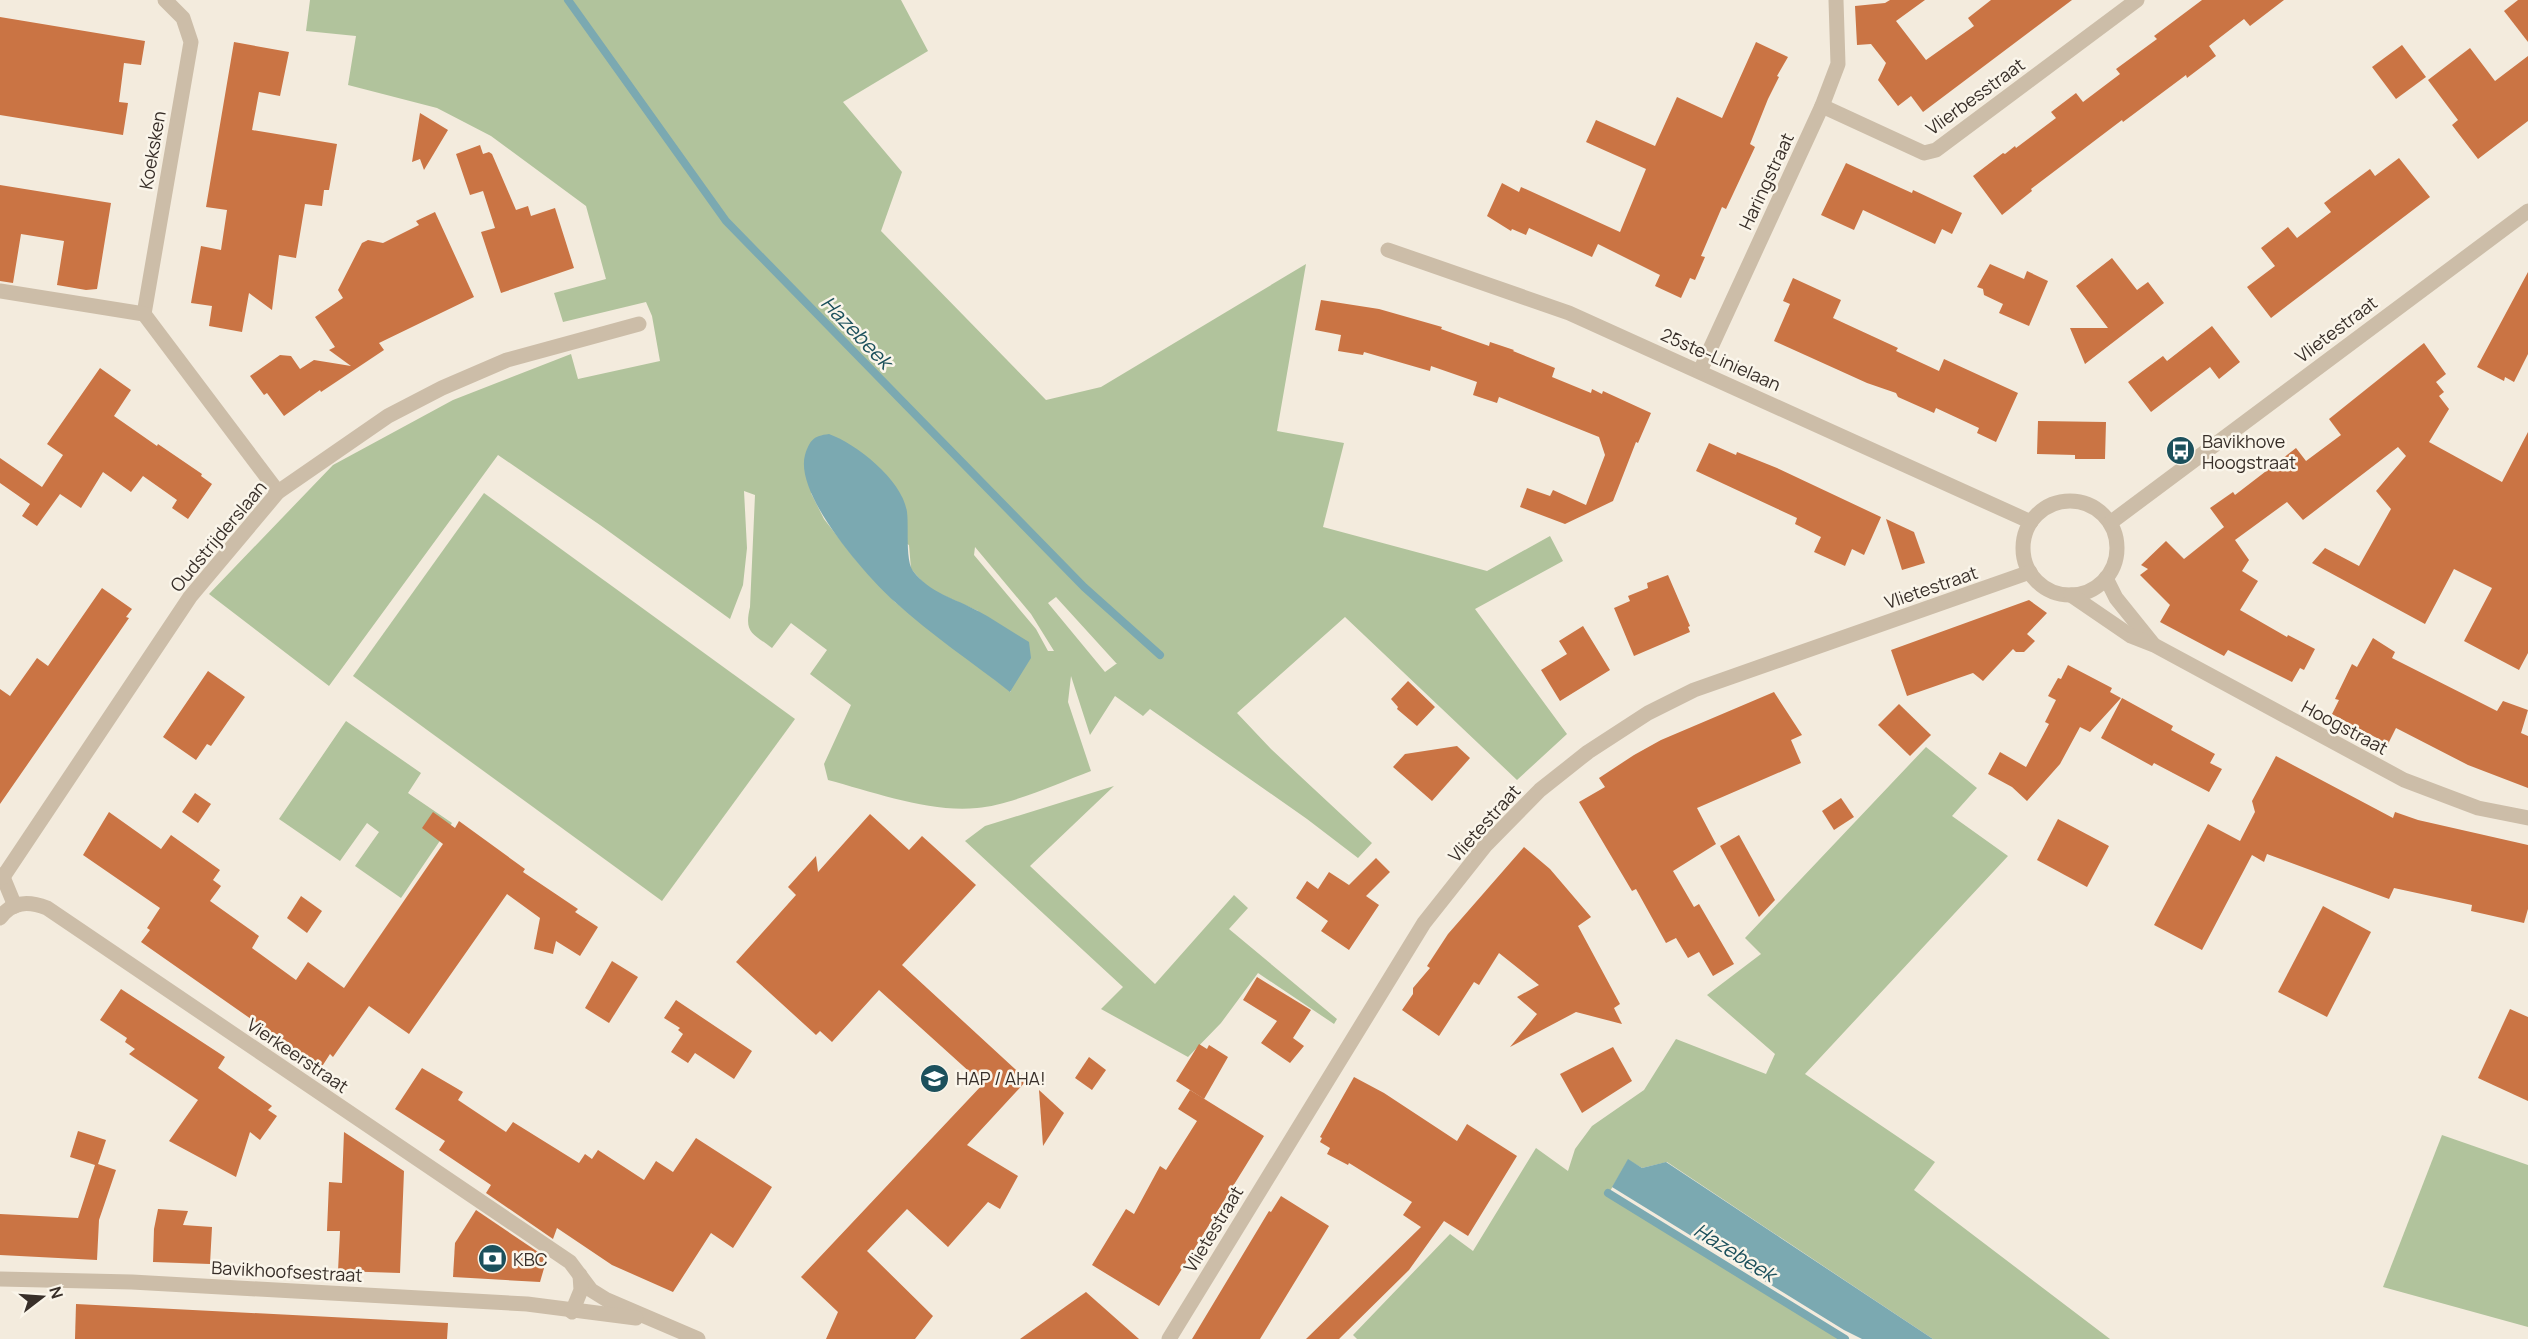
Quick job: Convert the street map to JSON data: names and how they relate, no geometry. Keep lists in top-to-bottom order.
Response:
{
  "streets": {
    "street": [
      "Vlierbesstraat",
      "Koeksken",
      "Haringstraat",
      "Vlietestraat",
      "25ste-Linielaan",
      "Oudstrijderslaan",
      "Hoogstraat",
      "Vierkeerstraat",
      "Bavikhoofsestraat"
    ]
  },
  "crossings": [
    ["Vlierbesstraat", "Haringstraat"],
    ["Haringstraat", "25ste-Linielaan"],
    ["Vlietestraat", "25ste-Linielaan"],
    ["Vlietestraat", "Hoogstraat"],
    ["25ste-Linielaan", "Hoogstraat"],
    ["Vierkeerstraat", "Bavikhoofsestraat"]
  ],
  "water": ["Hazebeek"],
  "places": {
    "bus stop": ["Bavikhove Hoogstraat"],
    "school or university": ["HAP / AHA!"],
    "bank": ["KBC"]
  },
  "north": "right"
}
